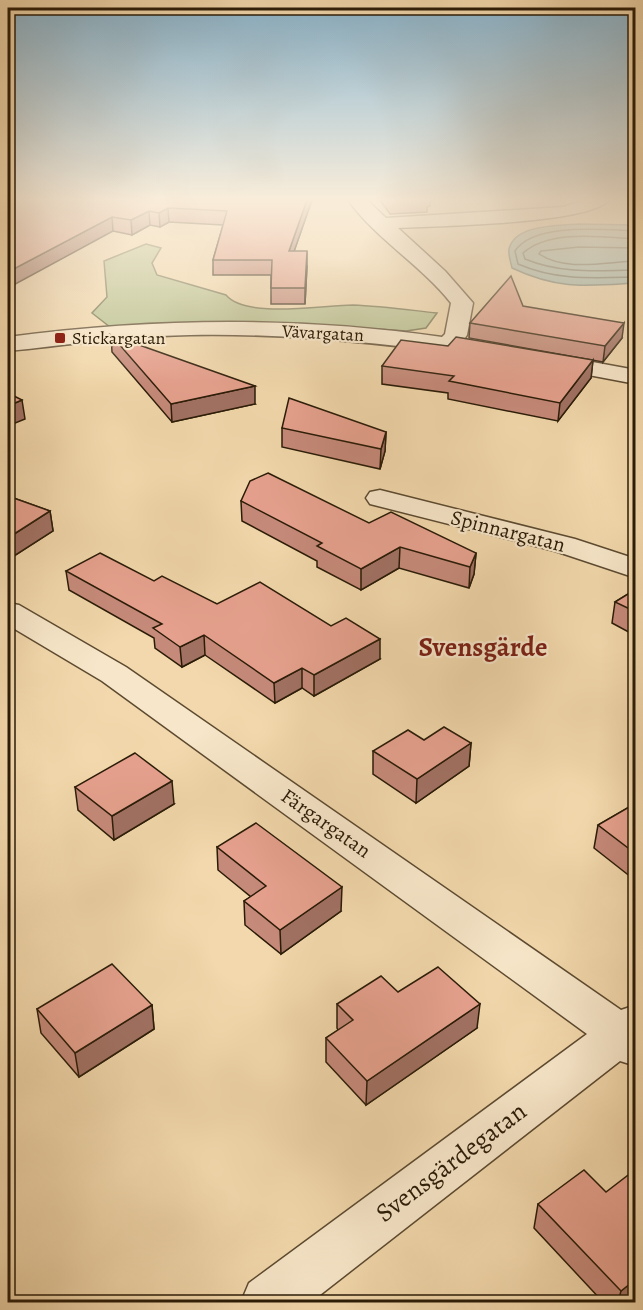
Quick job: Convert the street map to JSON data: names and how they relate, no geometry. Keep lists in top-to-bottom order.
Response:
{
  "streets": {
    "street": [
      "Vävargatan",
      "Spinnargatan",
      "Färgargatan",
      "Svensgärdegatan"
    ]
  },
  "crossings": [
    ["Färgargatan", "Svensgärdegatan"]
  ],
  "districts": ["Svensgärde"],
  "places": {
    "transit": ["Stickargatan"]
  }
}
